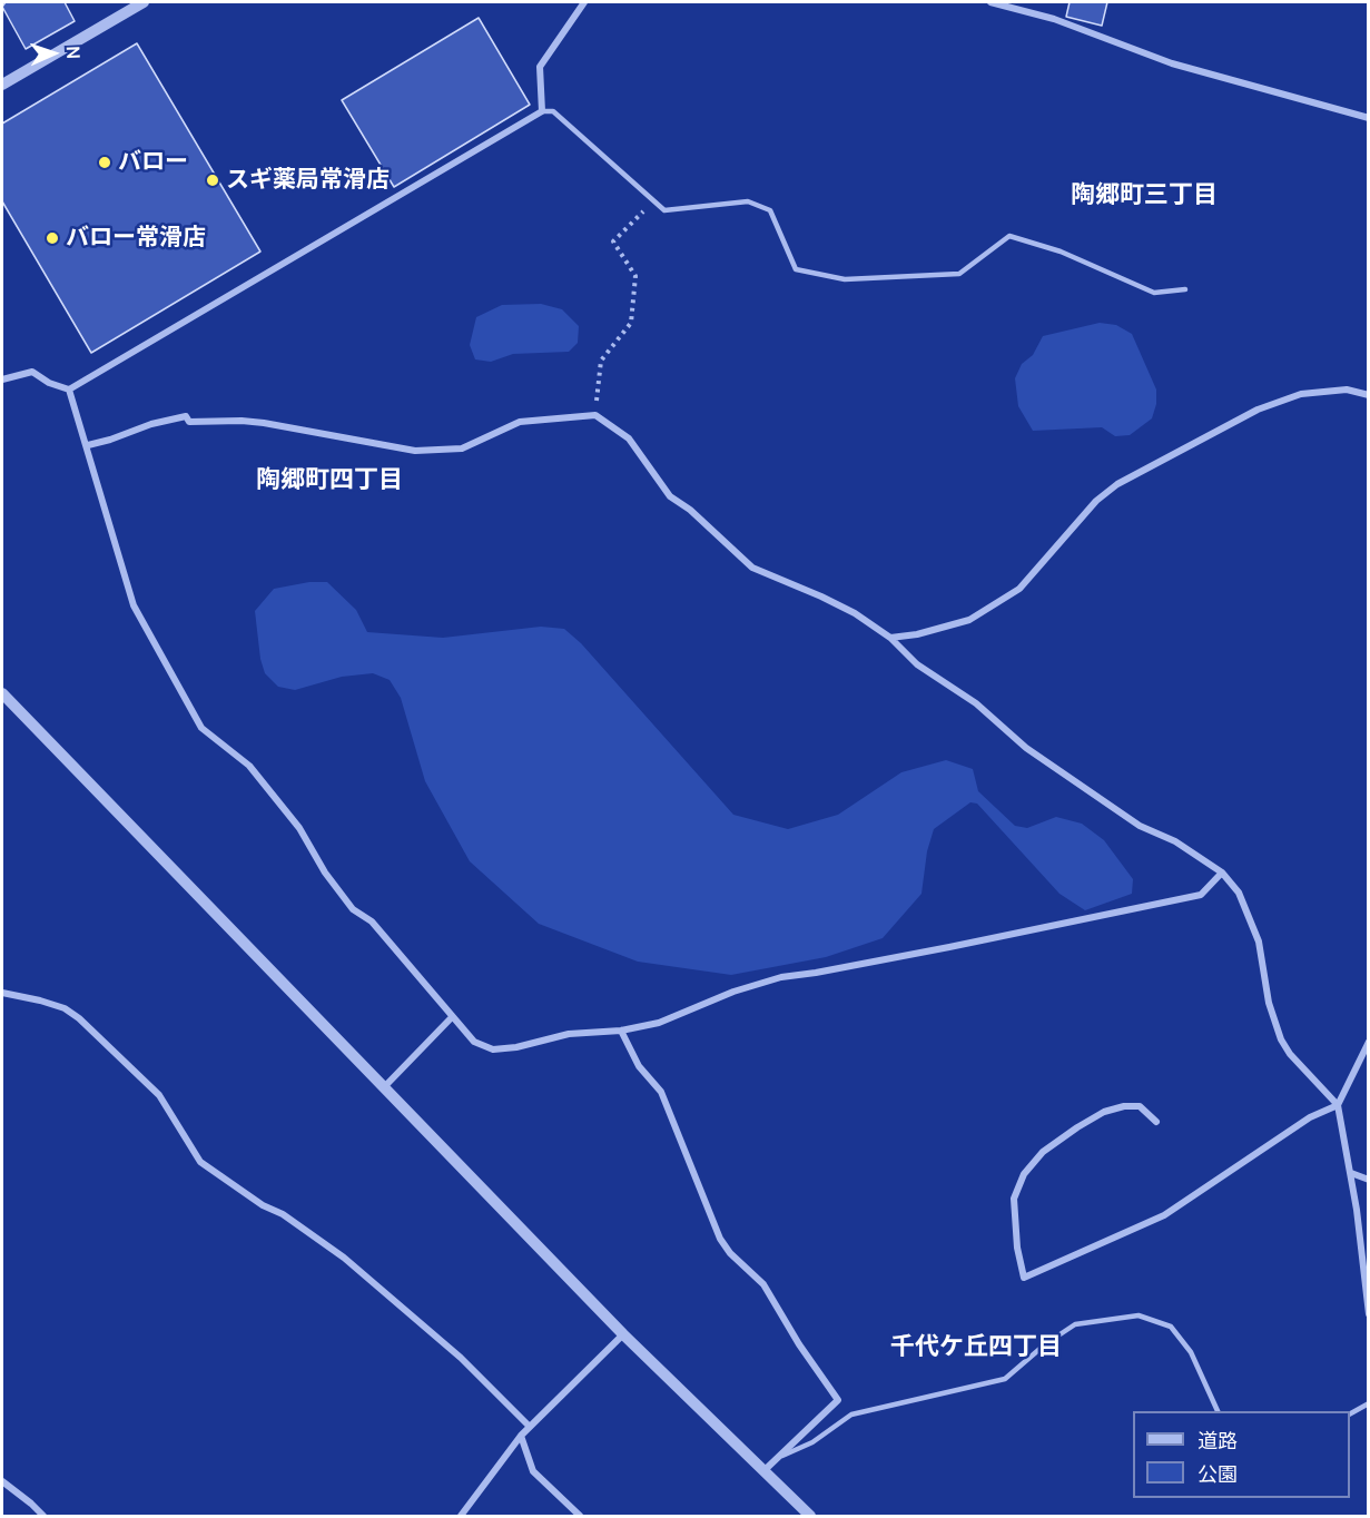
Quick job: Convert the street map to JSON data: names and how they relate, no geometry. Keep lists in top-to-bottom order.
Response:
{
  "districts": ["陶郷町三丁目", "陶郷町四丁目", "千代ケ丘四丁目"],
  "places": ["バロー", "スギ薬局常滑店", "バロー常滑店"],
  "legend": ["道路", "公園"],
  "north": "right"
}
